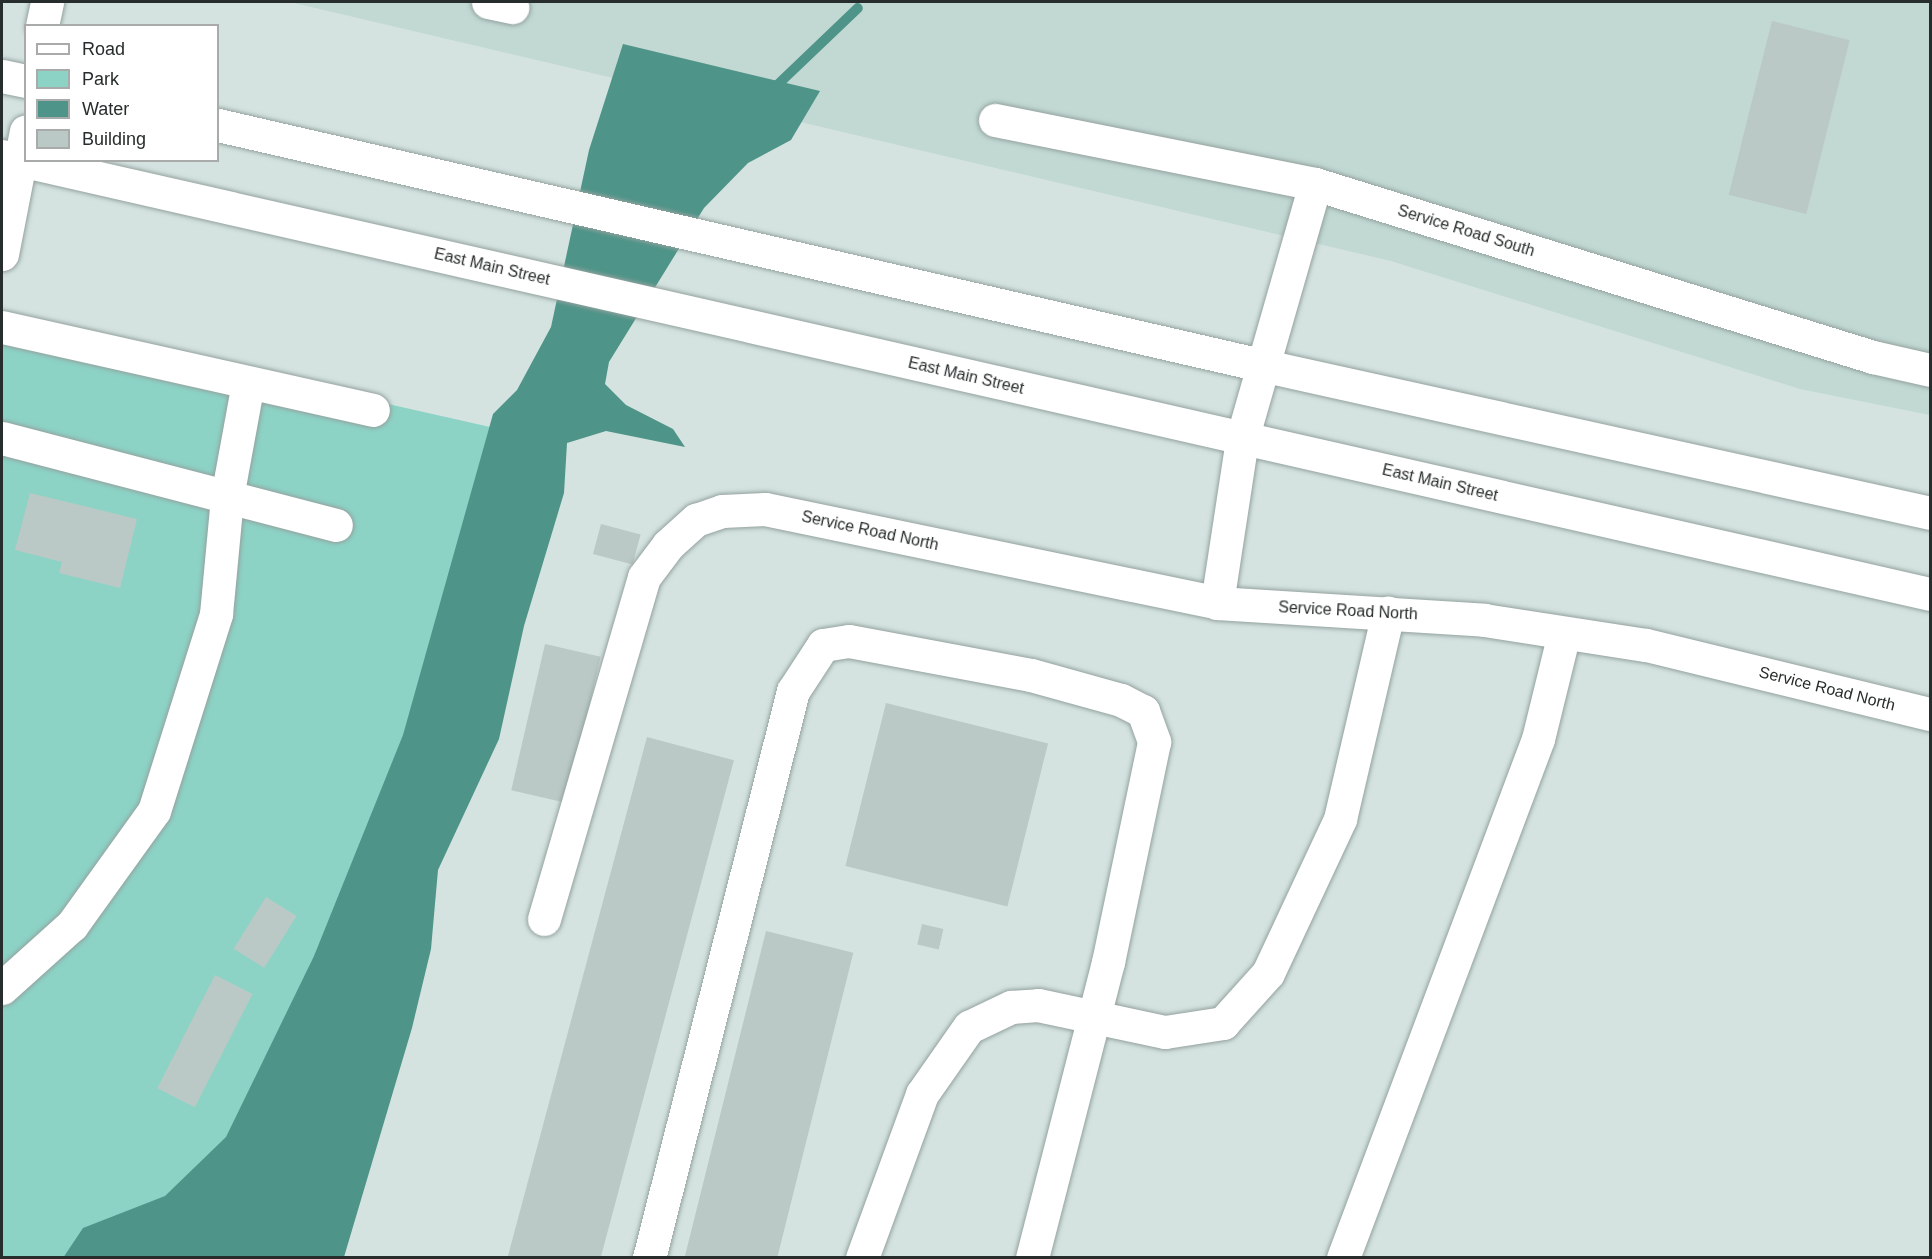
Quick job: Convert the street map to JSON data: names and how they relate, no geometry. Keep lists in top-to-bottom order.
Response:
{
  "streets": {
    "main road": ["Service Road South", "East Main Street", "Service Road North"]
  },
  "legend": [
    "Road",
    "Park",
    "Water",
    "Building"
  ]
}
